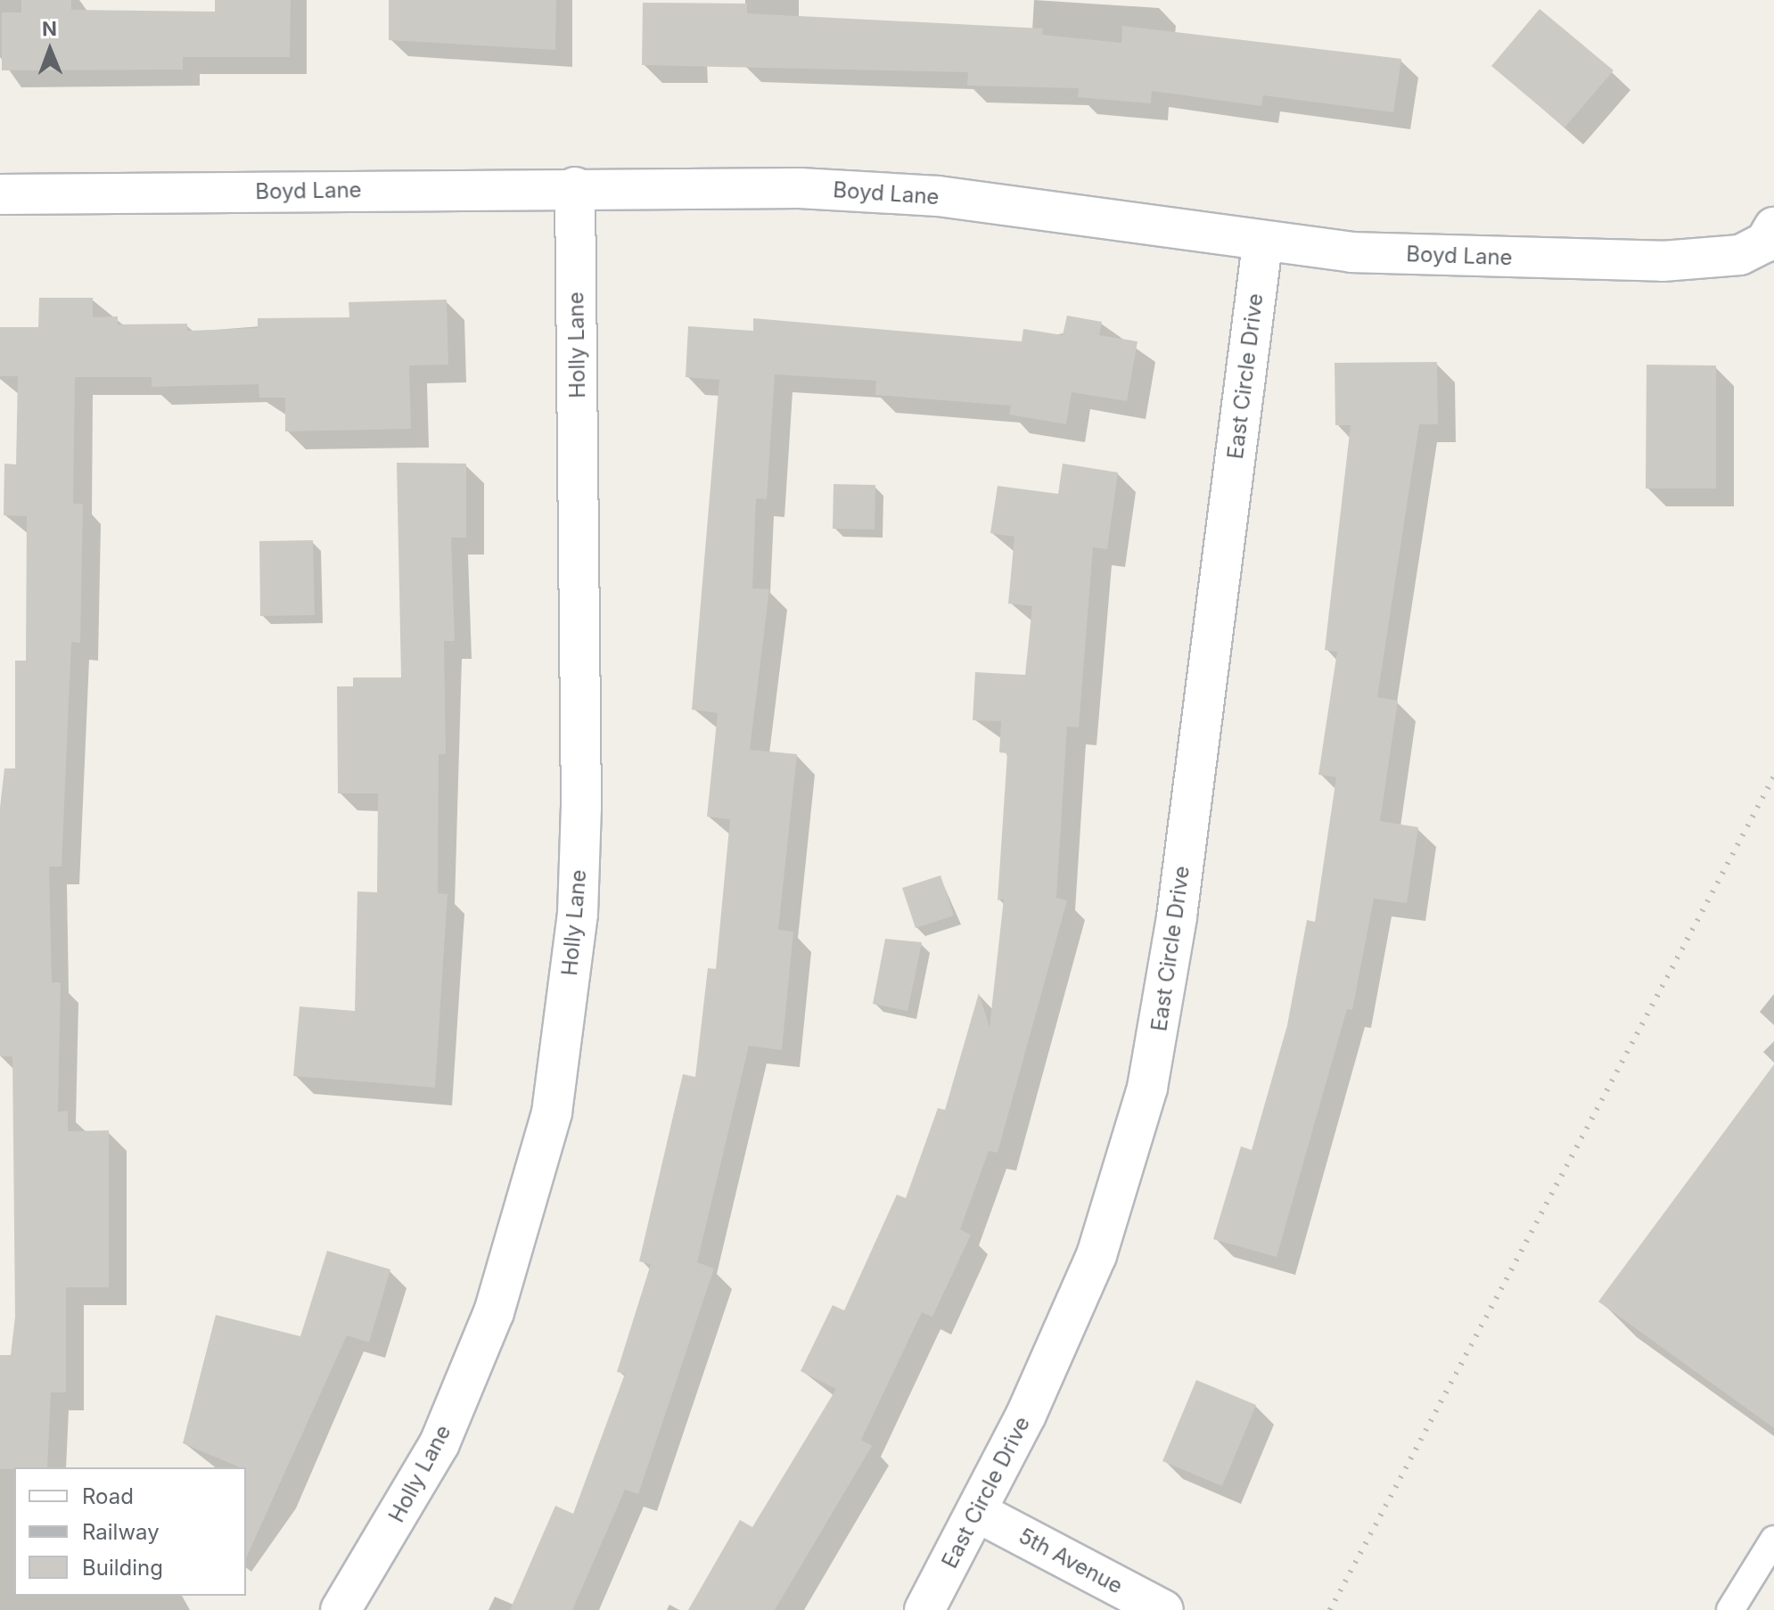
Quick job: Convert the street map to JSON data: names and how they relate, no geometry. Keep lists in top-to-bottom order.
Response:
{
  "streets": {
    "street": [
      "Boyd Lane",
      "Holly Lane",
      "East Circle Drive",
      "5th Avenue"
    ]
  },
  "crossings": [
    ["Boyd Lane", "Holly Lane"],
    ["Boyd Lane", "East Circle Drive"],
    ["East Circle Drive", "5th Avenue"]
  ],
  "legend": ["Road", "Railway", "Building"],
  "north": "top"
}
